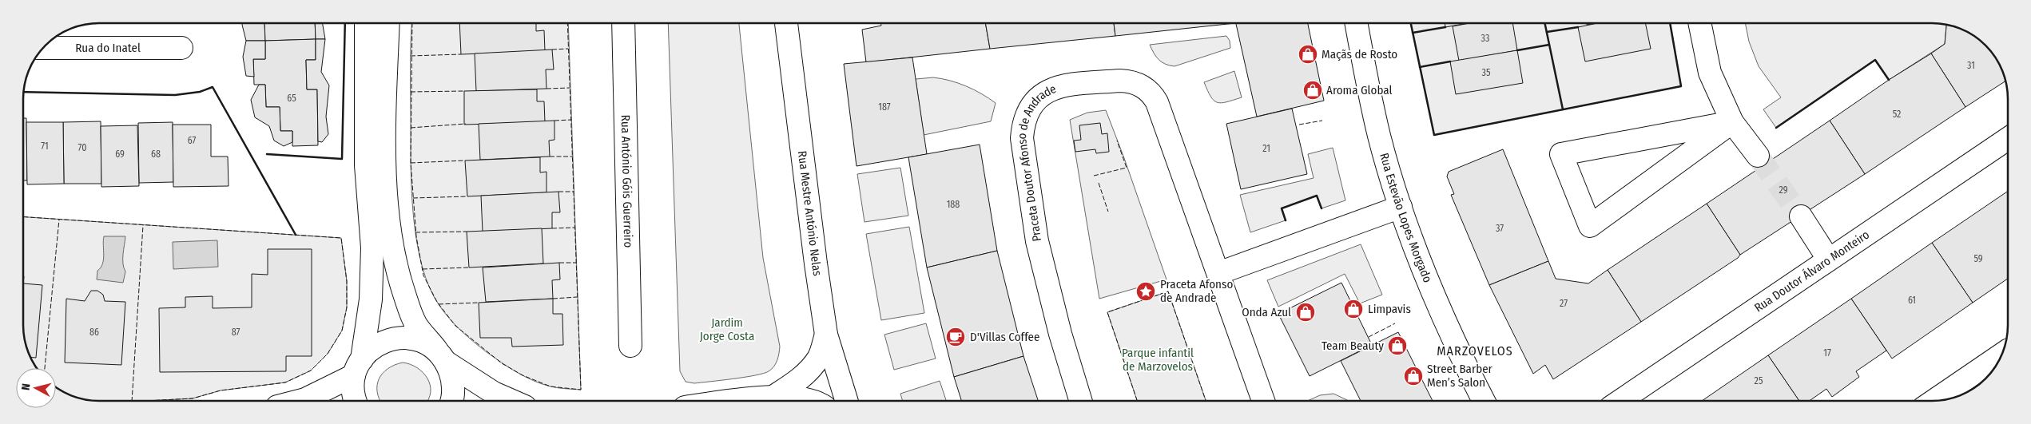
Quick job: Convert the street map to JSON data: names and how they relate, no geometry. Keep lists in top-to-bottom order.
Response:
{
  "streets": {
    "street": [
      "Rua do Inatel",
      "Praceta Doutor Afonso de Andrade",
      "Rua António Góis Guerreiro",
      "Rua Mestre António Nelas",
      "Rua Estevão Lopes Morgado",
      "Rua Doutor Álvaro Monteiro"
    ]
  },
  "districts": ["MARZOVELOS"],
  "parks": ["Jardim Jorge Costa", "Parque infantil de Marzovelos"],
  "places": {
    "shop": [
      "Maçãs de Rosto",
      "Aroma Global",
      "Limpavis",
      "Onda Azul",
      "Team Beauty",
      "Street Barber Men’s Salon"
    ],
    "place": ["Praceta Afonso de Andrade"],
    "cafe": ["D'Villas Coffee"]
  },
  "house_numbers": [
    "33",
    "31",
    "35",
    "65",
    "187",
    "52",
    "67",
    "71",
    "70",
    "21",
    "69",
    "68",
    "29",
    "188",
    "37",
    "59",
    "61",
    "27",
    "86",
    "87",
    "17",
    "25"
  ],
  "north": "left"
}
